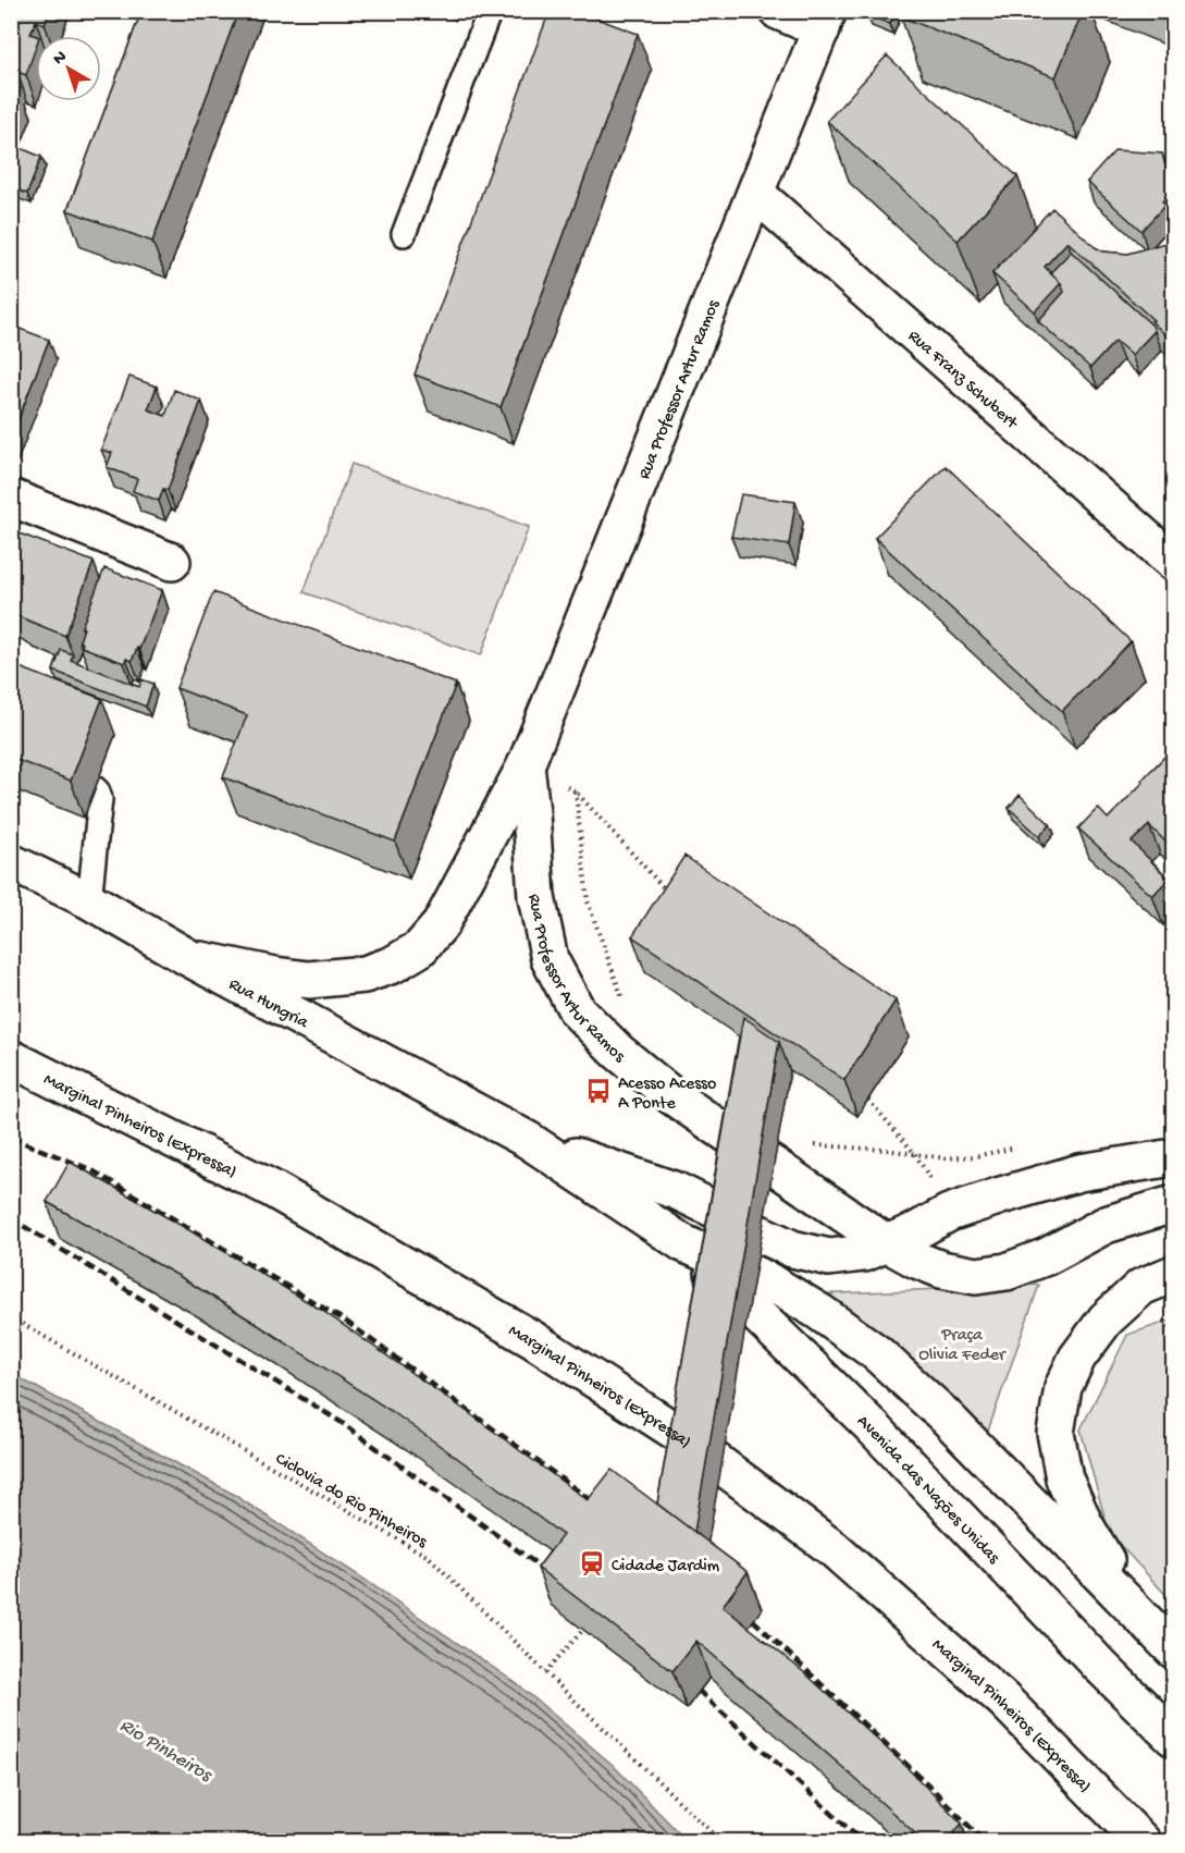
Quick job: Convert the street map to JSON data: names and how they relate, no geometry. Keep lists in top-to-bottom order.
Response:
{
  "streets": {
    "main road": [
      "Rua Franz Schubert",
      "Rua Professor Artur Ramos",
      "Rua Hungria",
      "Marginal Pinheiros (Expressa)",
      "Avenida das Nações Unidas"
    ],
    "path": ["Ciclovia do Rio Pinheiros"]
  },
  "crossings": [
    ["Rua Franz Schubert", "Rua Professor Artur Ramos"],
    ["Rua Professor Artur Ramos", "Rua Hungria"],
    ["Rua Hungria", "Avenida das Nações Unidas"]
  ],
  "water": ["Rio Pinheiros"],
  "parks": ["Praça Olivia Feder"],
  "places": {
    "bus stop": ["Acesso Acesso A Ponte"],
    "station": ["Cidade Jardim"]
  },
  "north": "top left"
}
